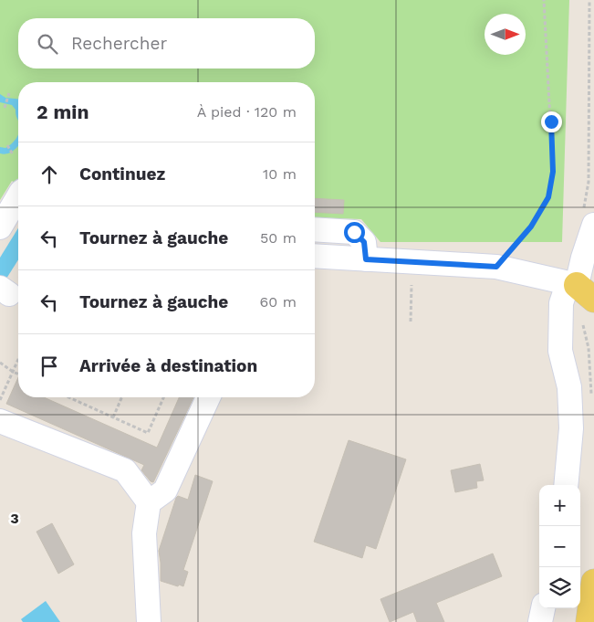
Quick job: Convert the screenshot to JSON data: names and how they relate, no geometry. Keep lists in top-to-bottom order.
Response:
{
  "north": "right",
  "page": {
    "search": "Rechercher",
    "heading": ["2 min", "À pied · 120 m"],
    "list": [
      ["Continuez", "10 m"],
      ["Tournez à gauche", "50 m"],
      ["Tournez à gauche", "60 m"],
      "Arrivée à destination"
    ],
    "map_buttons": ["+", "−"]
  },
  "grid": {
    "rows": ["3"]
  }
}
